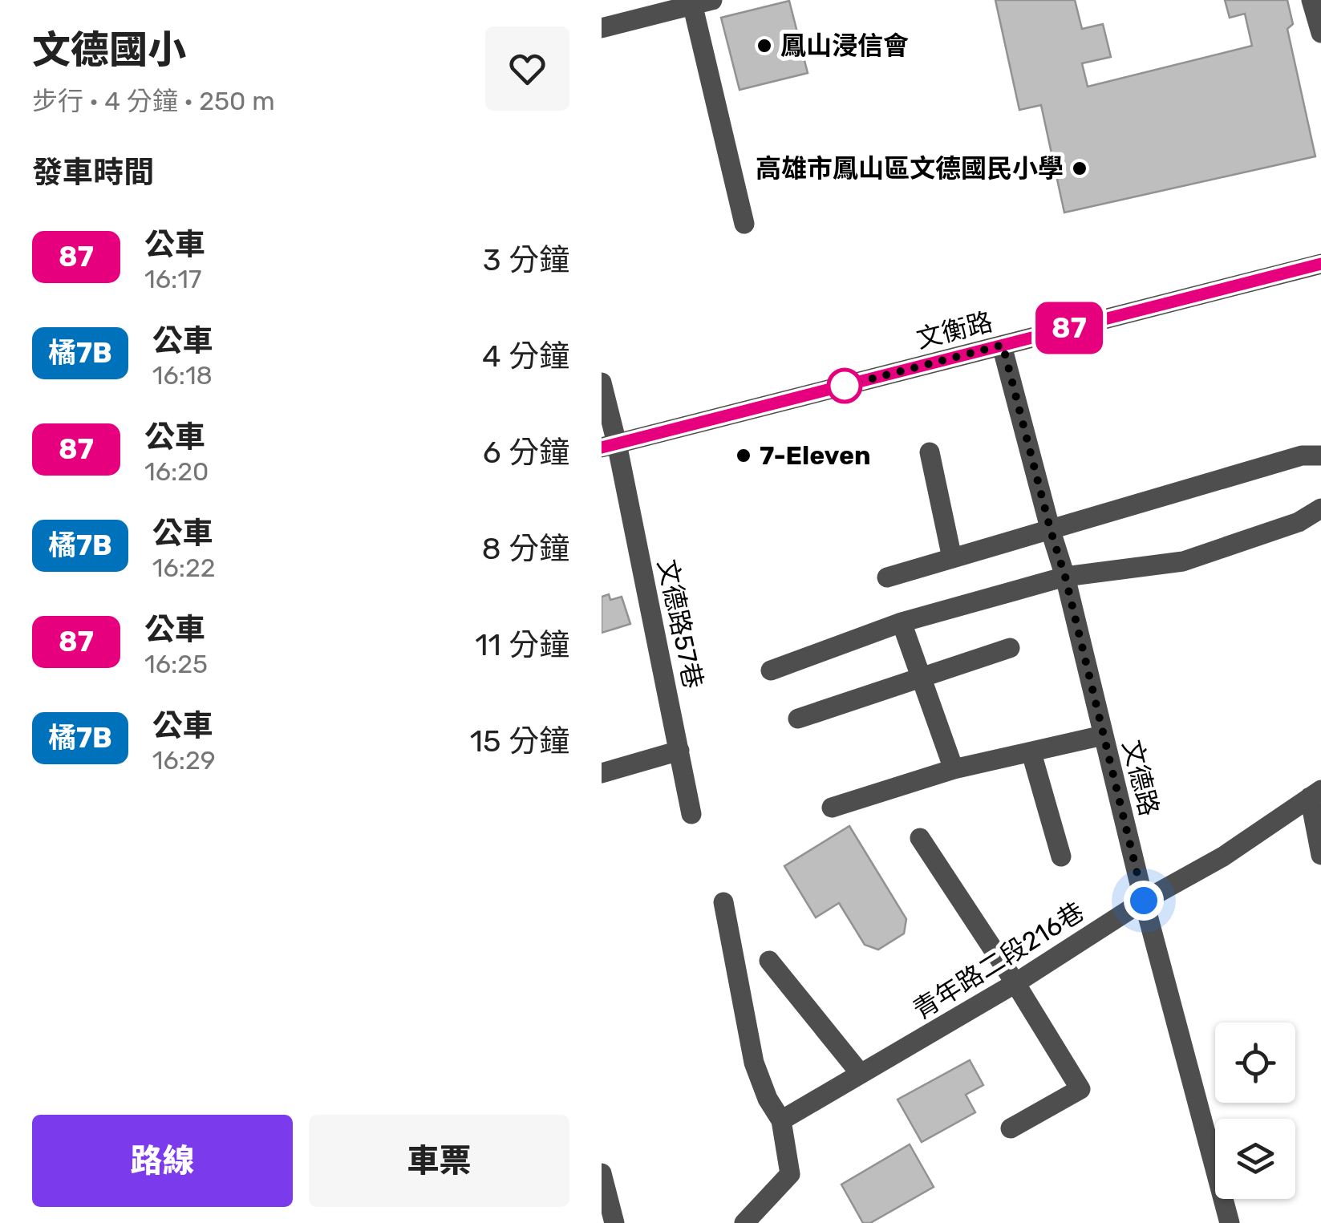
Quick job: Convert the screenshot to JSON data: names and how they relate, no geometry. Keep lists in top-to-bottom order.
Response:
{
  "streets": {
    "street": [
      "文衡路",
      "文德路57巷",
      "文德路",
      "青年路二段216巷"
    ]
  },
  "crossings": [
    ["文衡路", "文德路57巷"],
    ["文衡路", "文德路"],
    ["文德路", "青年路二段216巷"]
  ],
  "places": ["鳳山浸信會", "高雄市鳳山區文德國民小學", "7-Eleven"],
  "lines": ["bus line 87"],
  "page": {
    "heading": [
      ["文德國小", "步行 · 4 分鐘 · 250 m"],
      "發車時間"
    ],
    "on_map": "87",
    "list": [
      {
        "mark": "87",
        "name": "公車",
        "note": "16:17",
        "value": "3 分鐘"
      },
      {
        "mark": "橘7B",
        "name": "公車",
        "note": "16:18",
        "value": "4 分鐘"
      },
      {
        "mark": "87",
        "name": "公車",
        "note": "16:20",
        "value": "6 分鐘"
      },
      {
        "mark": "橘7B",
        "name": "公車",
        "note": "16:22",
        "value": "8 分鐘"
      },
      {
        "mark": "87",
        "name": "公車",
        "note": "16:25",
        "value": "11 分鐘"
      },
      {
        "mark": "橘7B",
        "name": "公車",
        "note": "16:29",
        "value": "15 分鐘"
      }
    ],
    "buttons": ["路線", "車票"]
  }
}
